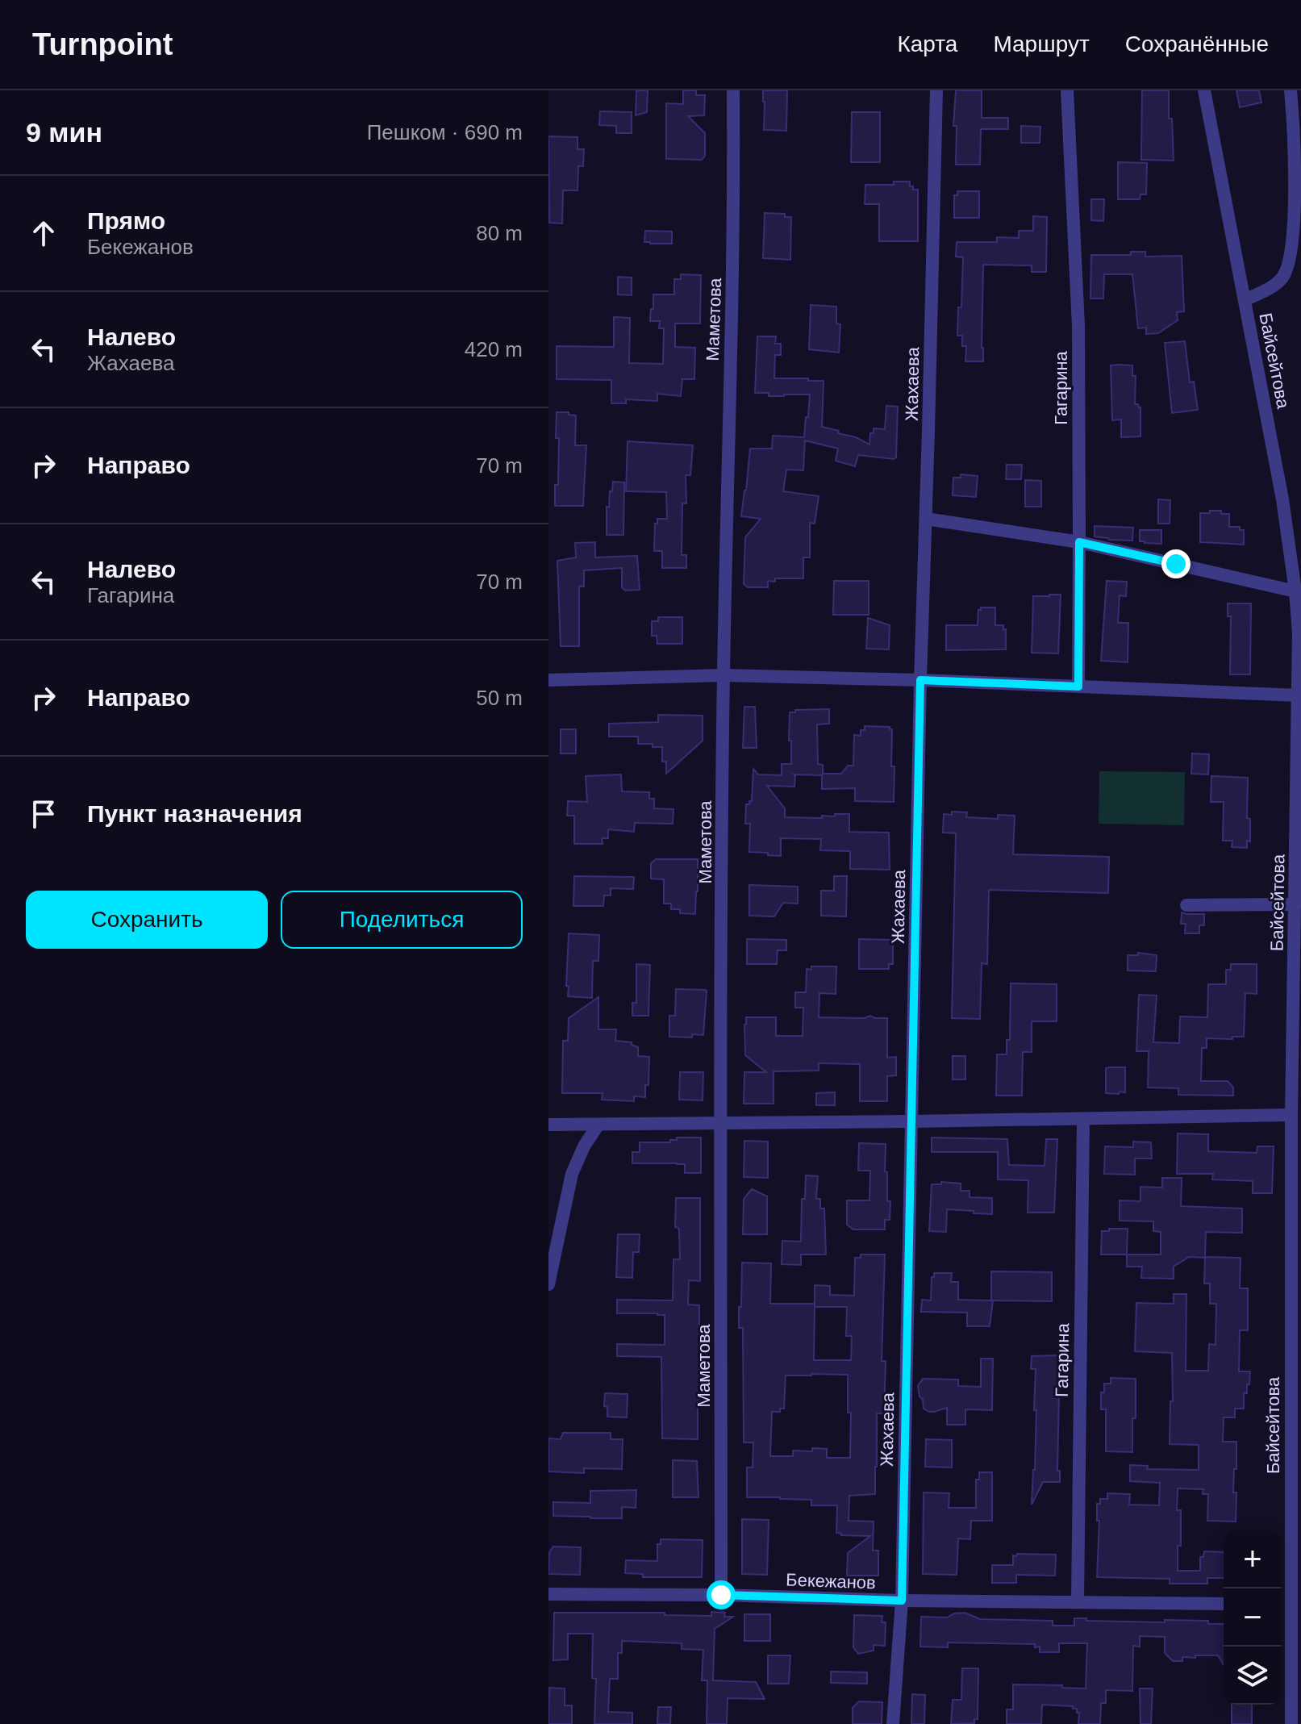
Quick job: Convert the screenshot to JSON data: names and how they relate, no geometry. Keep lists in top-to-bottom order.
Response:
{
  "streets": {
    "street": [
      "Маметова",
      "Байсейтова",
      "Жахаева",
      "Гагарина",
      "Бекежанов"
    ]
  },
  "crossings": [
    ["Маметова", "Бекежанов"],
    ["Жахаева", "Бекежанов"],
    ["Гагарина", "Бекежанов"]
  ],
  "page": {
    "header": "Turnpoint",
    "nav": ["Карта", "Маршрут", "Сохранённые"],
    "heading": ["9 мин", "Пешком · 690 m"],
    "list": [
      ["Прямо", "Бекежанов", "80 m"],
      ["Налево", "Жахаева", "420 m"],
      ["Направо", "70 m"],
      ["Налево", "Гагарина", "70 m"],
      ["Направо", "50 m"],
      "Пункт назначения"
    ],
    "buttons": ["Сохранить", "Поделиться"],
    "map_buttons": ["+", "−"]
  }
}
